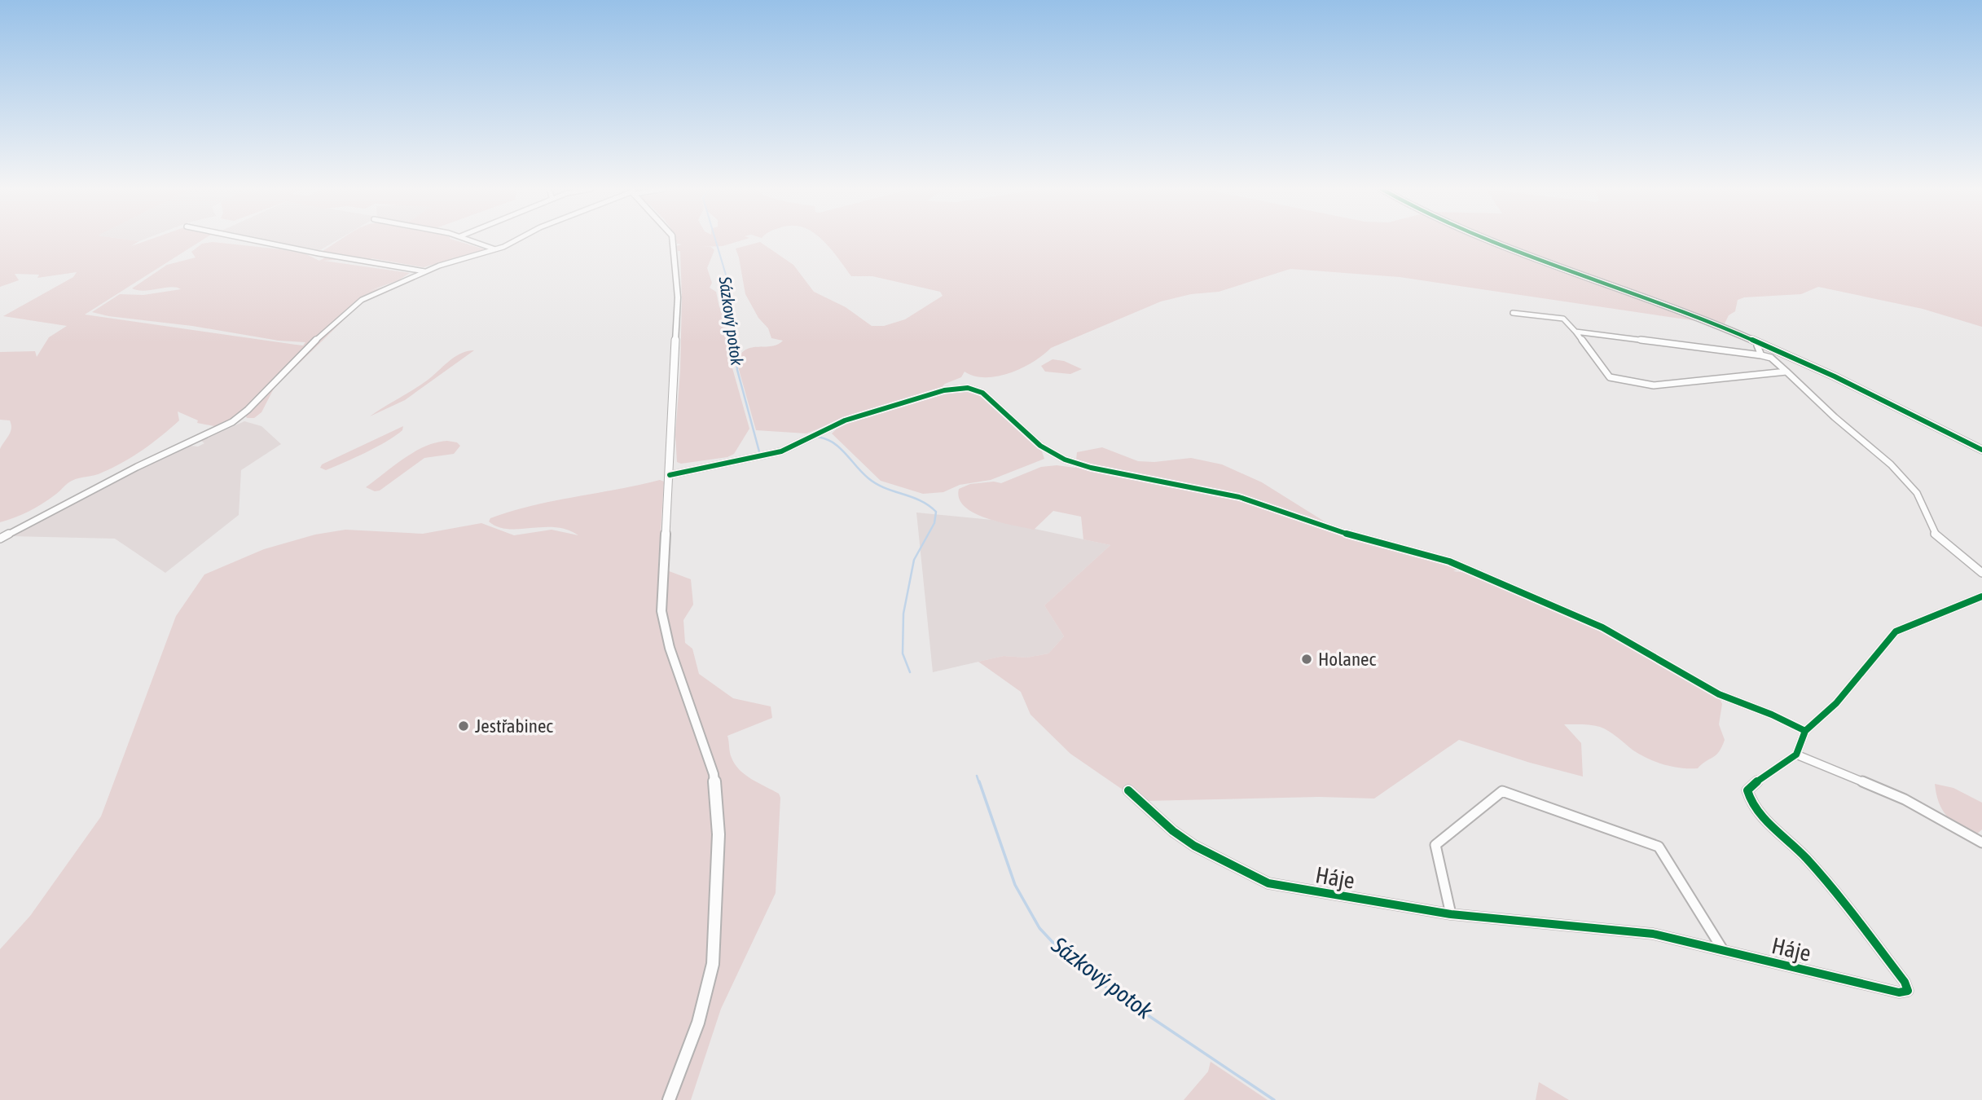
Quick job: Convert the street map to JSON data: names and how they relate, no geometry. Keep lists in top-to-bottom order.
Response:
{
  "streets": {
    "street": ["Háje"]
  },
  "water": ["Sázkový potok"],
  "places": ["Holanec", "Jestřabinec"]
}
